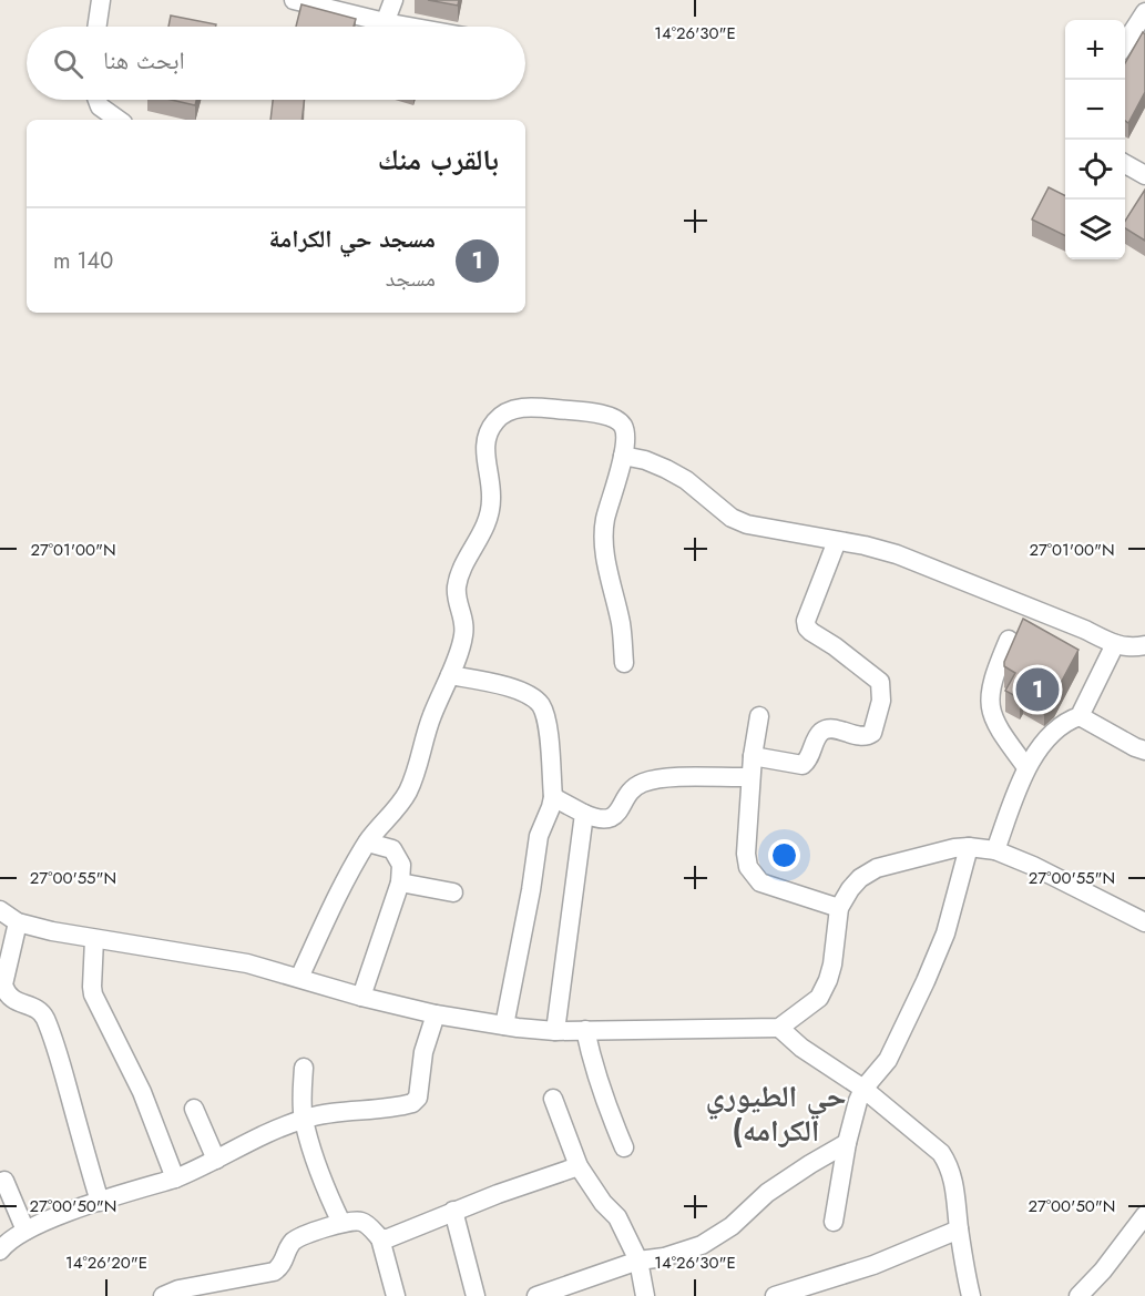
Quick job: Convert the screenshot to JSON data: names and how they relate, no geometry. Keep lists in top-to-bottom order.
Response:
{
  "districts": ["حي الطيوري (الكرامه"],
  "page": {
    "map_buttons": ["+", "−"],
    "search": "ابحث هنا",
    "heading": "بالقرب منك",
    "list": [
      {
        "mark": "1",
        "name": "مسجد حي الكرامة",
        "note": "مسجد",
        "value": "140 m"
      }
    ],
    "pins": "1"
  },
  "coordinates": [
    "14°26'30\"E",
    "27°01'00\"N",
    "27°00'55\"N",
    "27°00'50\"N",
    "14°26'20\"E"
  ]
}
